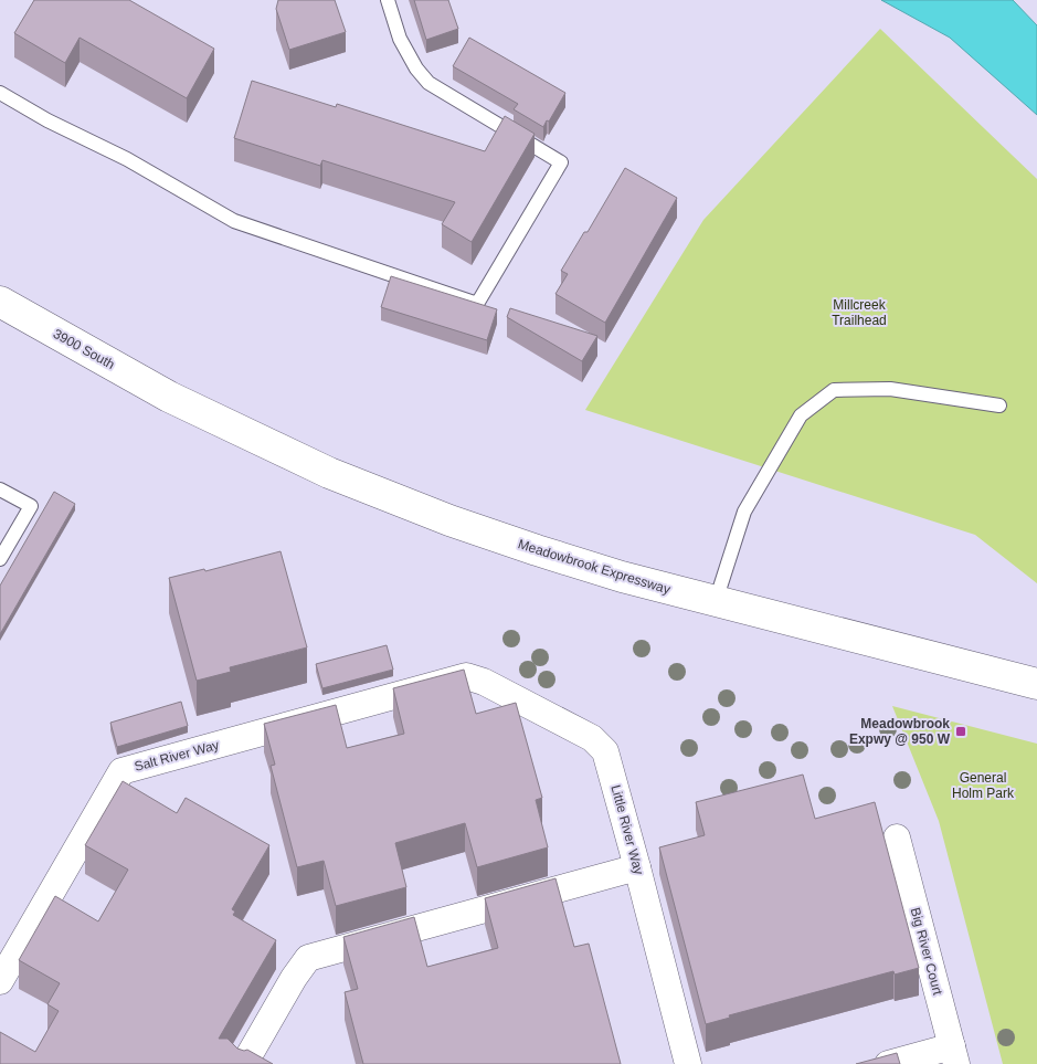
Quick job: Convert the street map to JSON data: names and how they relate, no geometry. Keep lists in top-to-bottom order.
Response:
{
  "streets": {
    "main road": ["3900 South", "Meadowbrook Expressway"],
    "street": ["Salt River Way", "Little River Way", "Big River Court"]
  },
  "crossings": [
    ["3900 South", "Meadowbrook Expressway"],
    ["Salt River Way", "Little River Way"]
  ],
  "parks": ["Millcreek Trailhead", "General Holm Park"],
  "places": {
    "transit": ["Meadowbrook Expwy @ 950 W"]
  }
}
